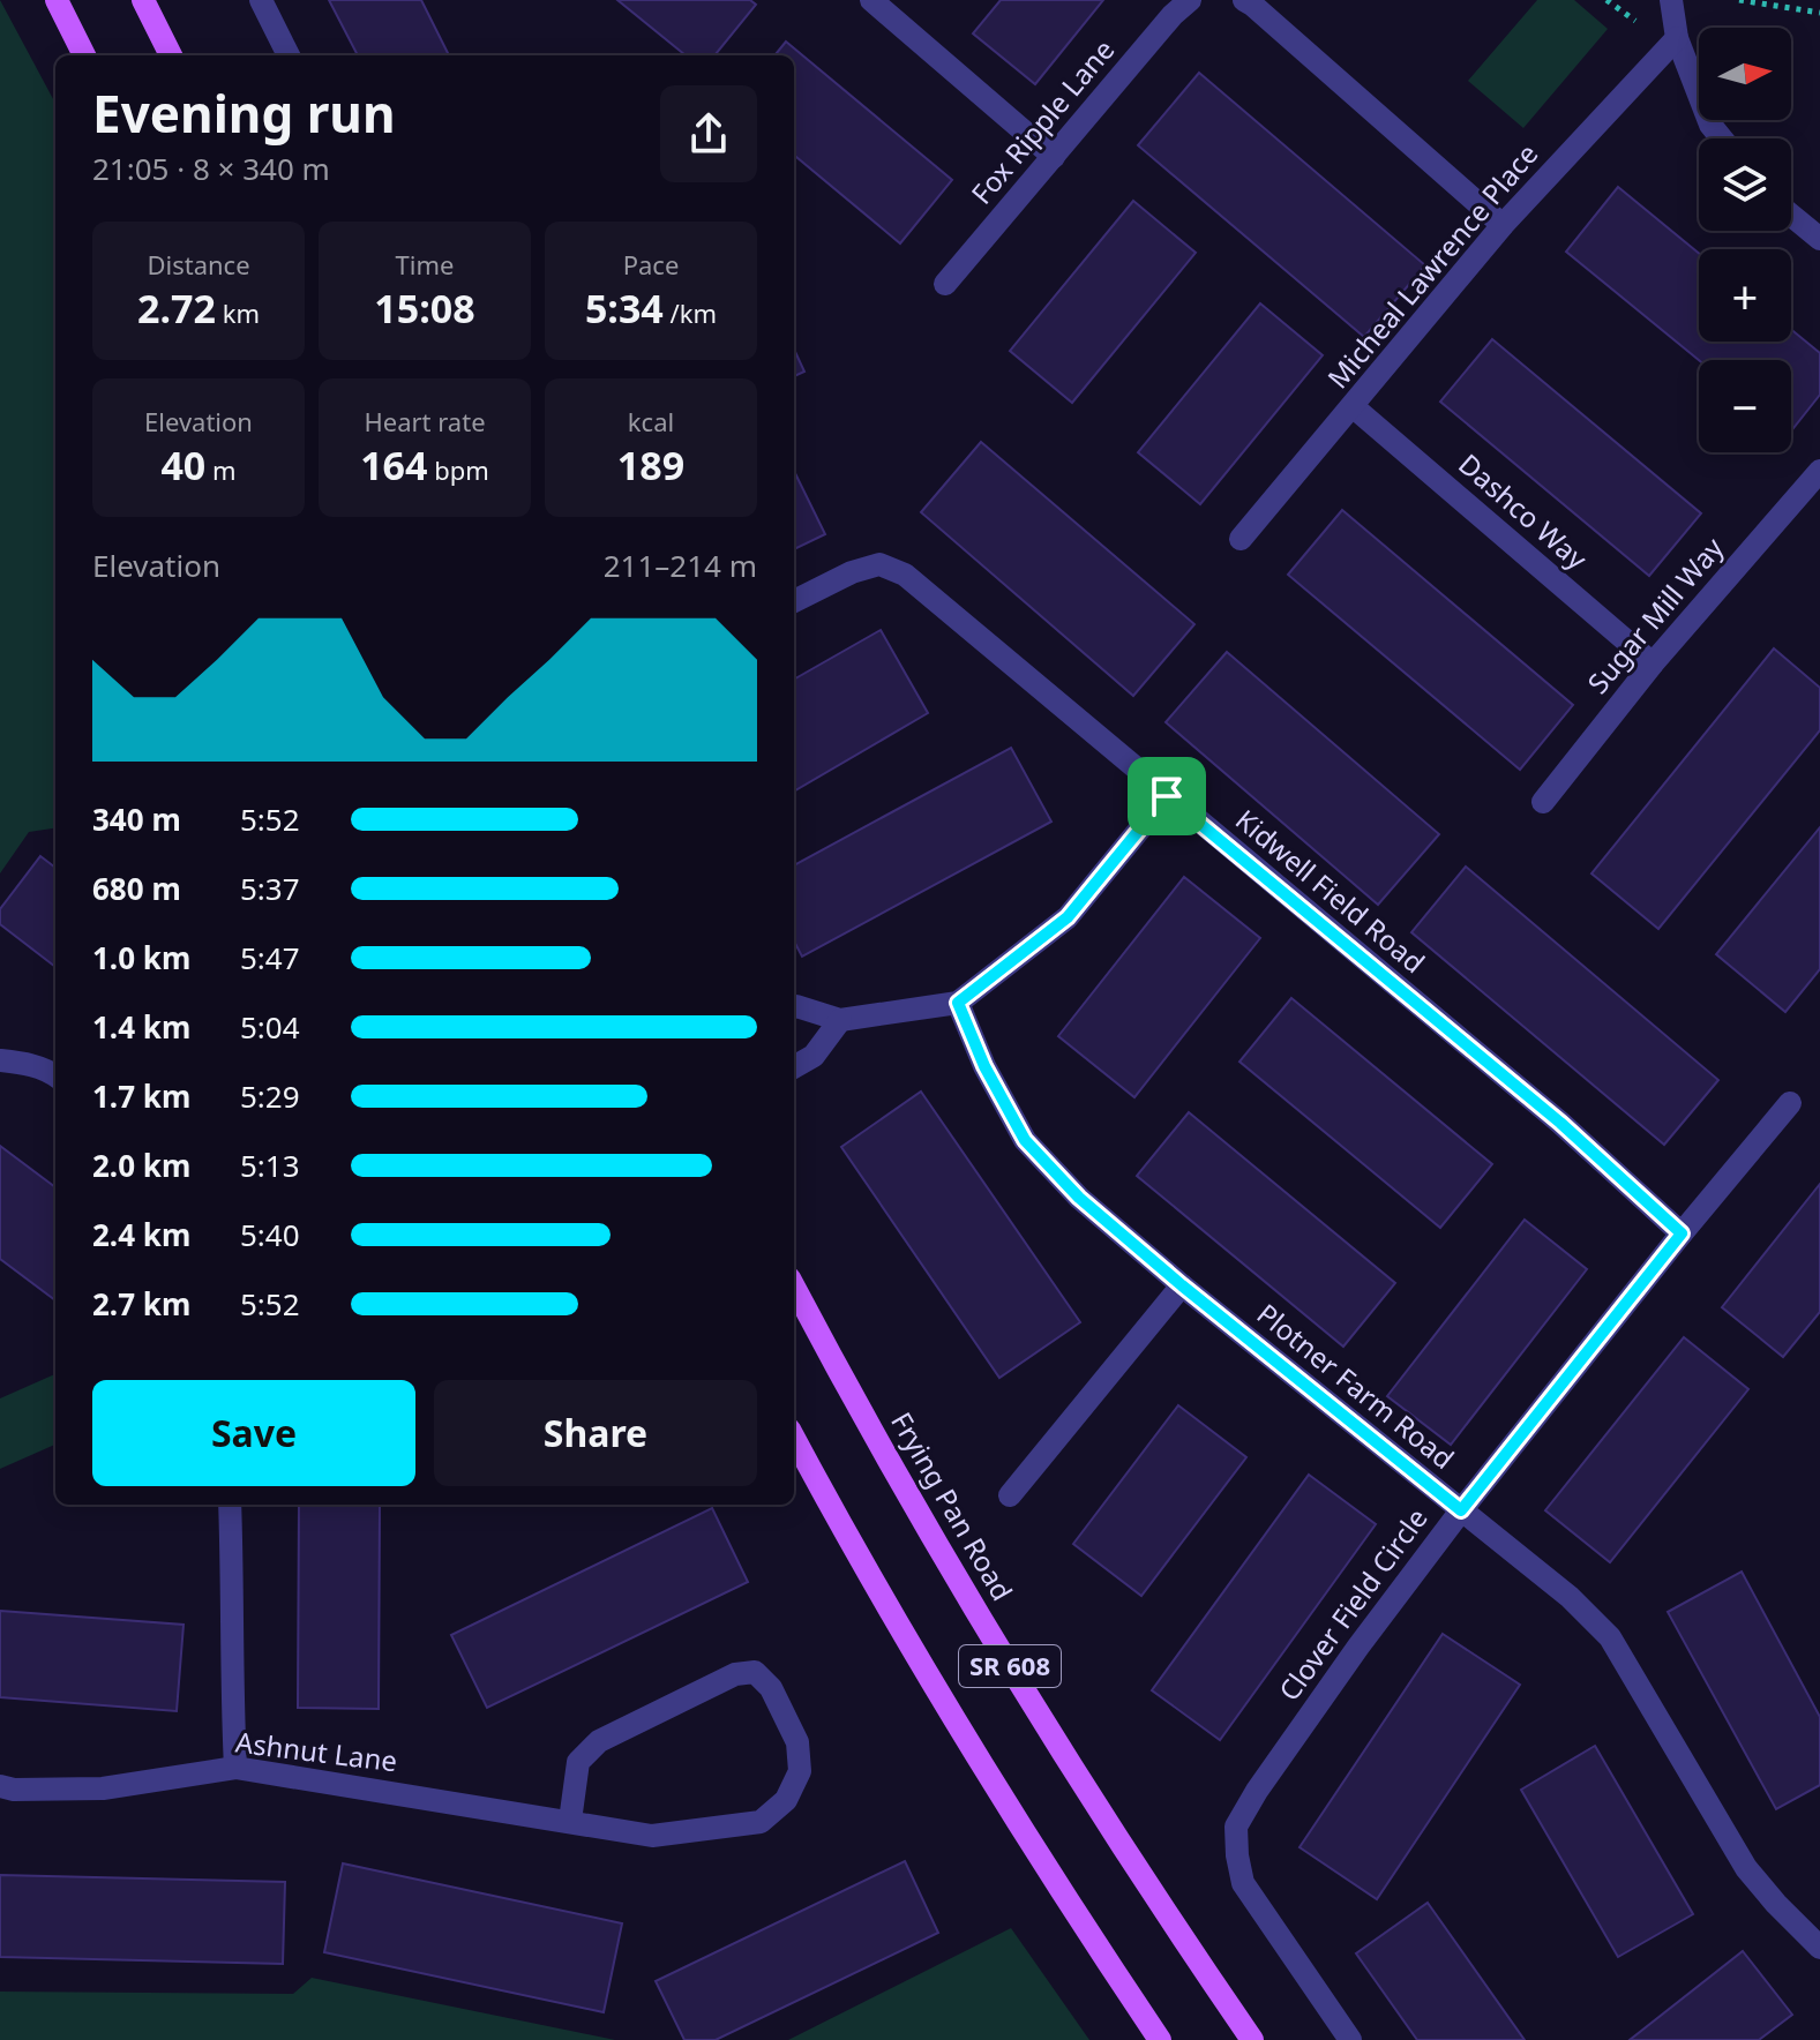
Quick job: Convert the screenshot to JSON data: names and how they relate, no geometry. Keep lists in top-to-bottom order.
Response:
{
  "streets": {
    "main road": ["Frying Pan Road", "SR 608"],
    "street": [
      "Fox Ripple Lane",
      "Micheal Lawrence Place",
      "Dashco Way",
      "Sugar Mill Way",
      "Kidwell Field Road",
      "Plotner Farm Road",
      "Clover Field Circle",
      "Ashnut Lane"
    ]
  },
  "crossings": [
    ["Micheal Lawrence Place", "Dashco Way"],
    ["Dashco Way", "Sugar Mill Way"],
    ["Kidwell Field Road", "Clover Field Circle"],
    ["Plotner Farm Road", "Clover Field Circle"]
  ],
  "north": "right",
  "page": {
    "map_buttons": ["+", "−"],
    "heading": ["Evening run", "21:05 · 8 × 340 m"],
    "stats": [
      ["Distance", "2.72 km"],
      ["Time", "15:08"],
      ["Pace", "5:34 /km"],
      ["Elevation", "40 m"],
      ["Heart rate", "164 bpm"],
      ["kcal", "189"]
    ],
    "chart": ["Elevation", "211–214 m"],
    "list": [
      {
        "name": "340 m",
        "note": "5:52"
      },
      {
        "name": "680 m",
        "note": "5:37"
      },
      {
        "name": "1.0 km",
        "note": "5:47"
      },
      {
        "name": "1.4 km",
        "note": "5:04"
      },
      {
        "name": "1.7 km",
        "note": "5:29"
      },
      {
        "name": "2.0 km",
        "note": "5:13"
      },
      {
        "name": "2.4 km",
        "note": "5:40"
      },
      {
        "name": "2.7 km",
        "note": "5:52"
      }
    ],
    "buttons": ["Save", "Share"]
  }
}
